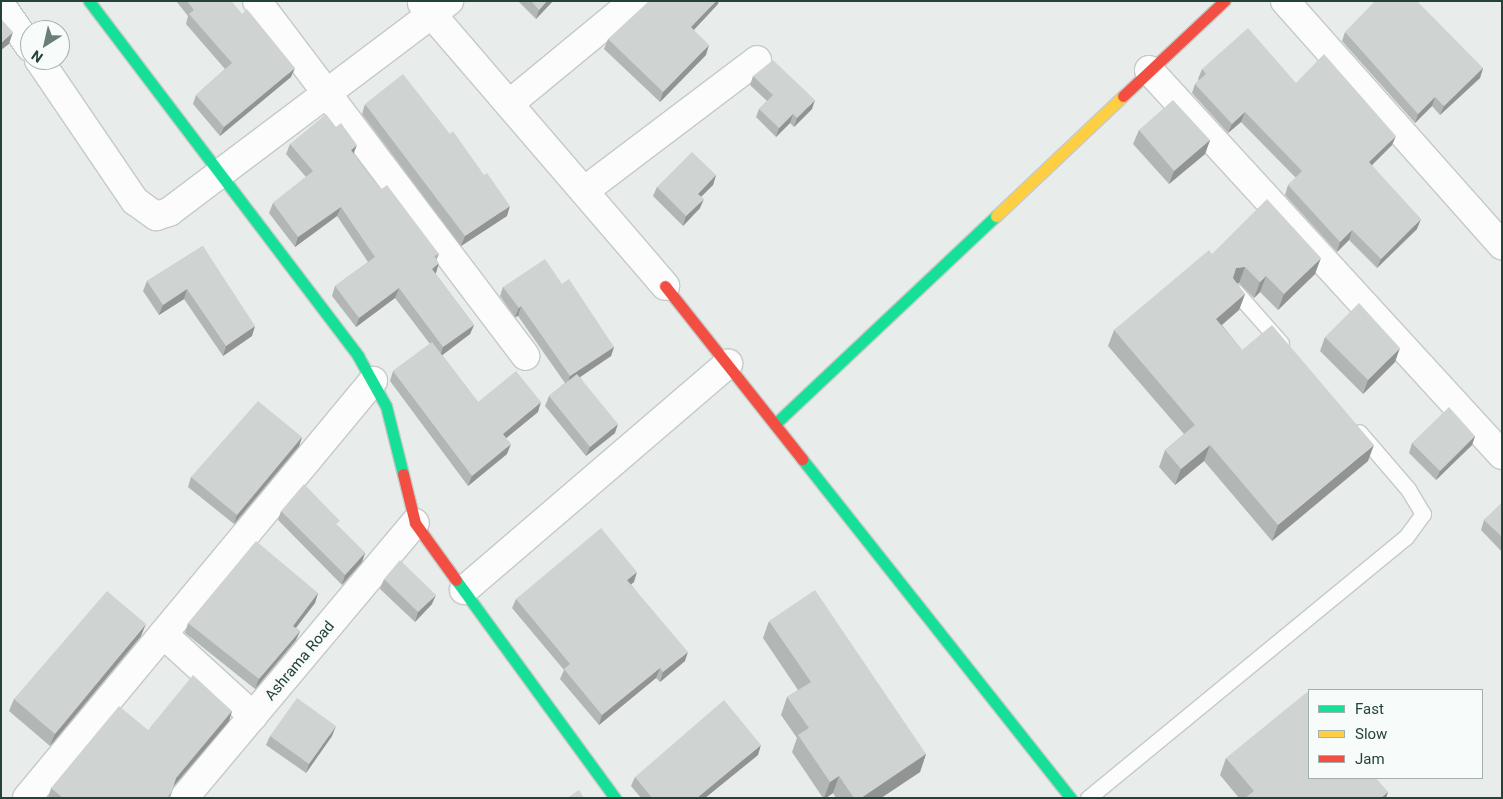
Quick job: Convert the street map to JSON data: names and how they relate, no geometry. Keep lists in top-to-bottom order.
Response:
{
  "streets": {
    "street": ["Ashrama Road"]
  },
  "legend": ["Fast", "Slow", "Jam"],
  "north": "bottom left"
}
